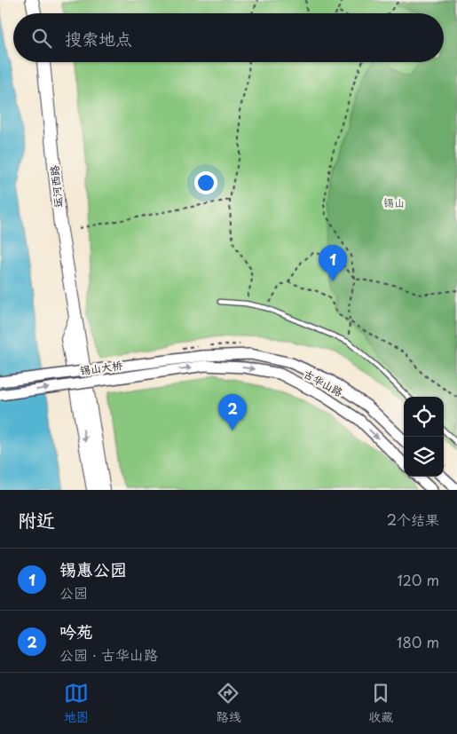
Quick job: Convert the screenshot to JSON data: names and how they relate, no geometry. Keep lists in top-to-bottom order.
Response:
{
  "streets": {
    "main road": ["运河西路", "锡山大桥", "古华山路"]
  },
  "crossings": [
    ["锡山大桥", "古华山路"]
  ],
  "parks": ["锡山"],
  "page": {
    "search": "搜索地点",
    "pins": ["1", "2"],
    "heading": ["附近", "2个结果"],
    "list": [
      {
        "mark": "1",
        "name": "锡惠公园",
        "note": "公园",
        "value": "120 m"
      },
      {
        "mark": "2",
        "name": "吟苑",
        "note": "公园 · 古华山路",
        "value": "180 m"
      }
    ],
    "nav": ["地图", "路线", "收藏"]
  }
}
